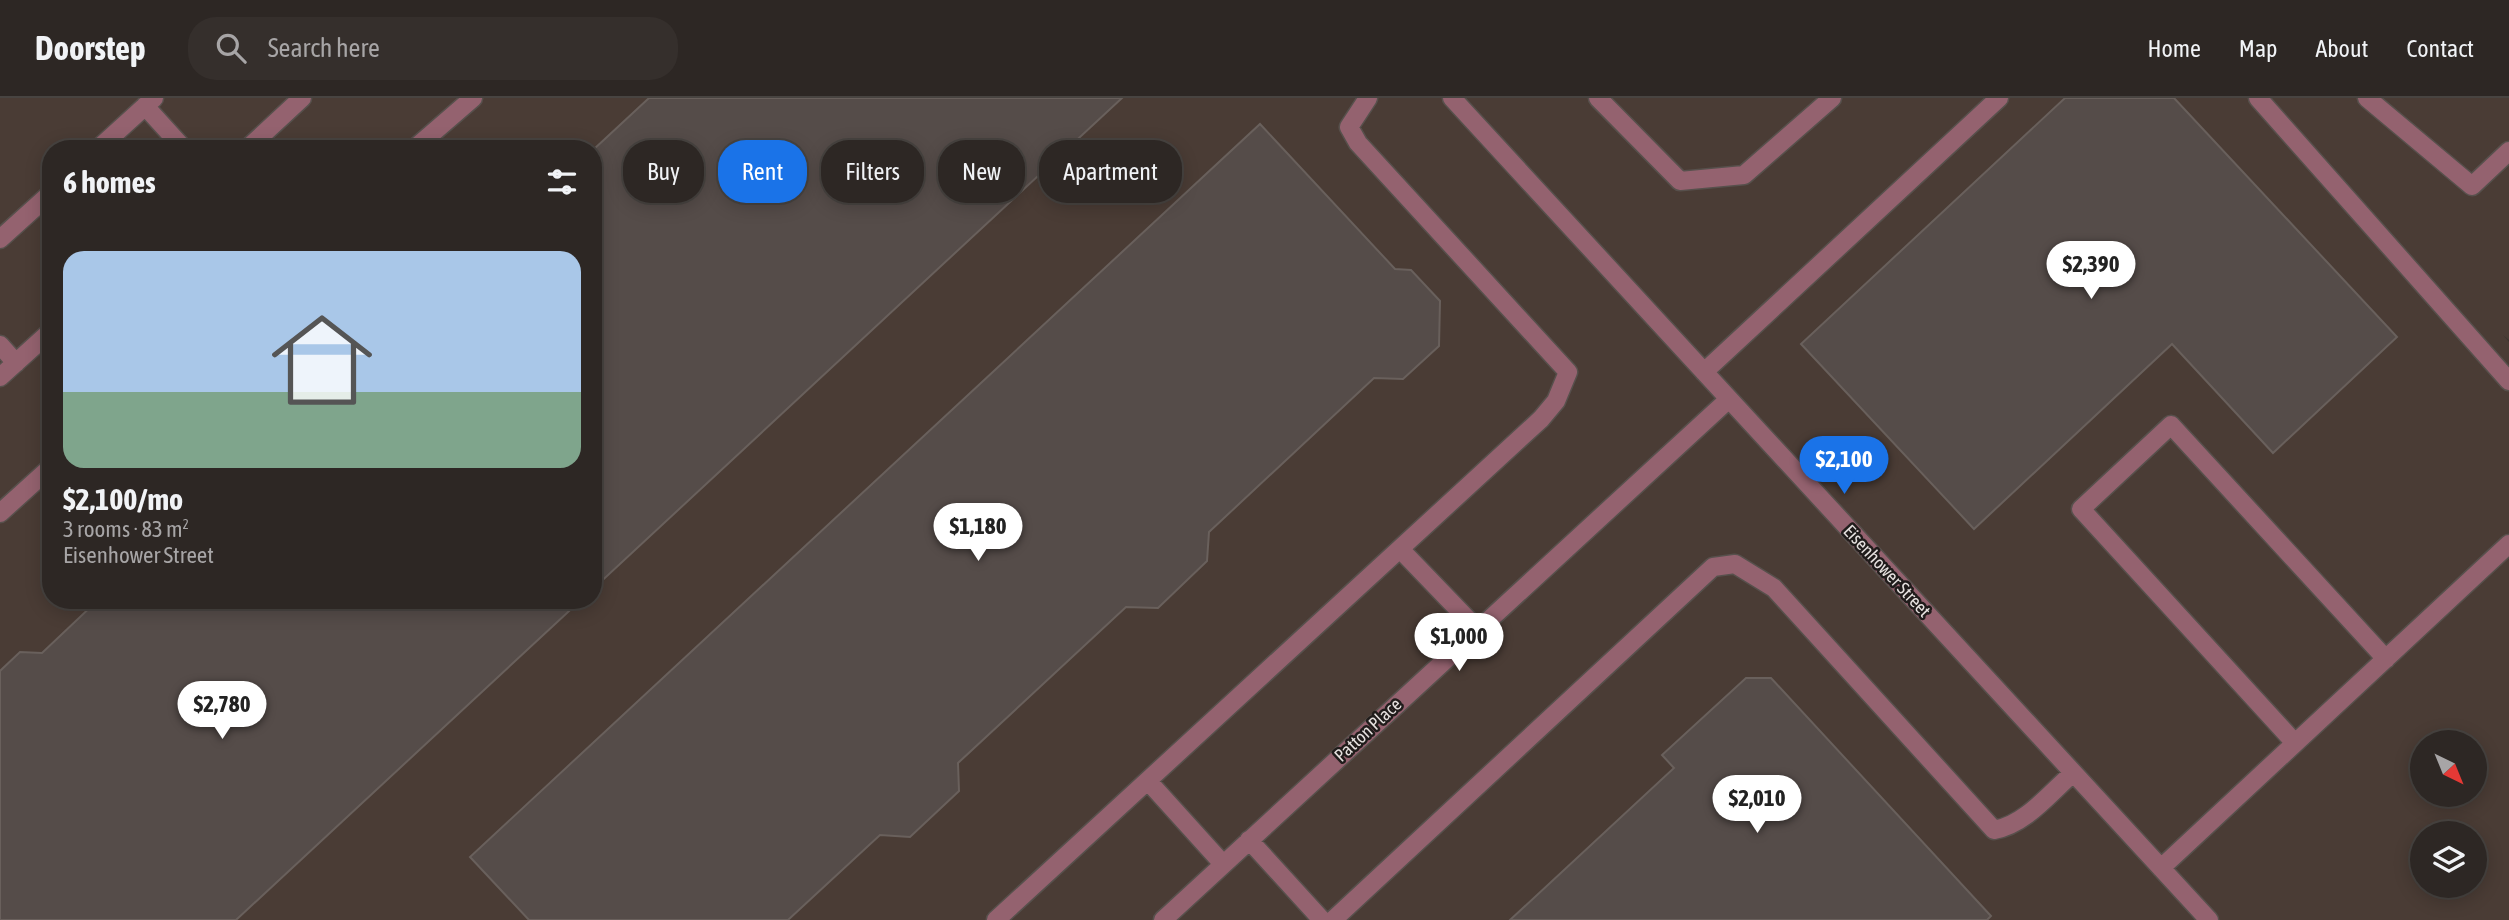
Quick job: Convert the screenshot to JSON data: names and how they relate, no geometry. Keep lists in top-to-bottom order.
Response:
{
  "streets": {
    "street": ["Eisenhower Street", "Patton Place"]
  },
  "crossings": [
    ["Eisenhower Street", "Patton Place"]
  ],
  "north": "bottom right",
  "page": {
    "header": "Doorstep",
    "search": "Search here",
    "nav": [
      "Home",
      "Map",
      "About",
      "Contact"
    ],
    "chip": [
      "Buy",
      "Rent",
      "Filters",
      "New",
      "Apartment"
    ],
    "heading": "6 homes",
    "list": [
      {
        "name": "$2,100/mo",
        "note": "3 rooms · 83 m² · Eisenhower Street"
      }
    ],
    "price": [
      "$2,390",
      "$2,100",
      "$1,180",
      "$1,000",
      "$2,780",
      "$2,010"
    ]
  }
}
